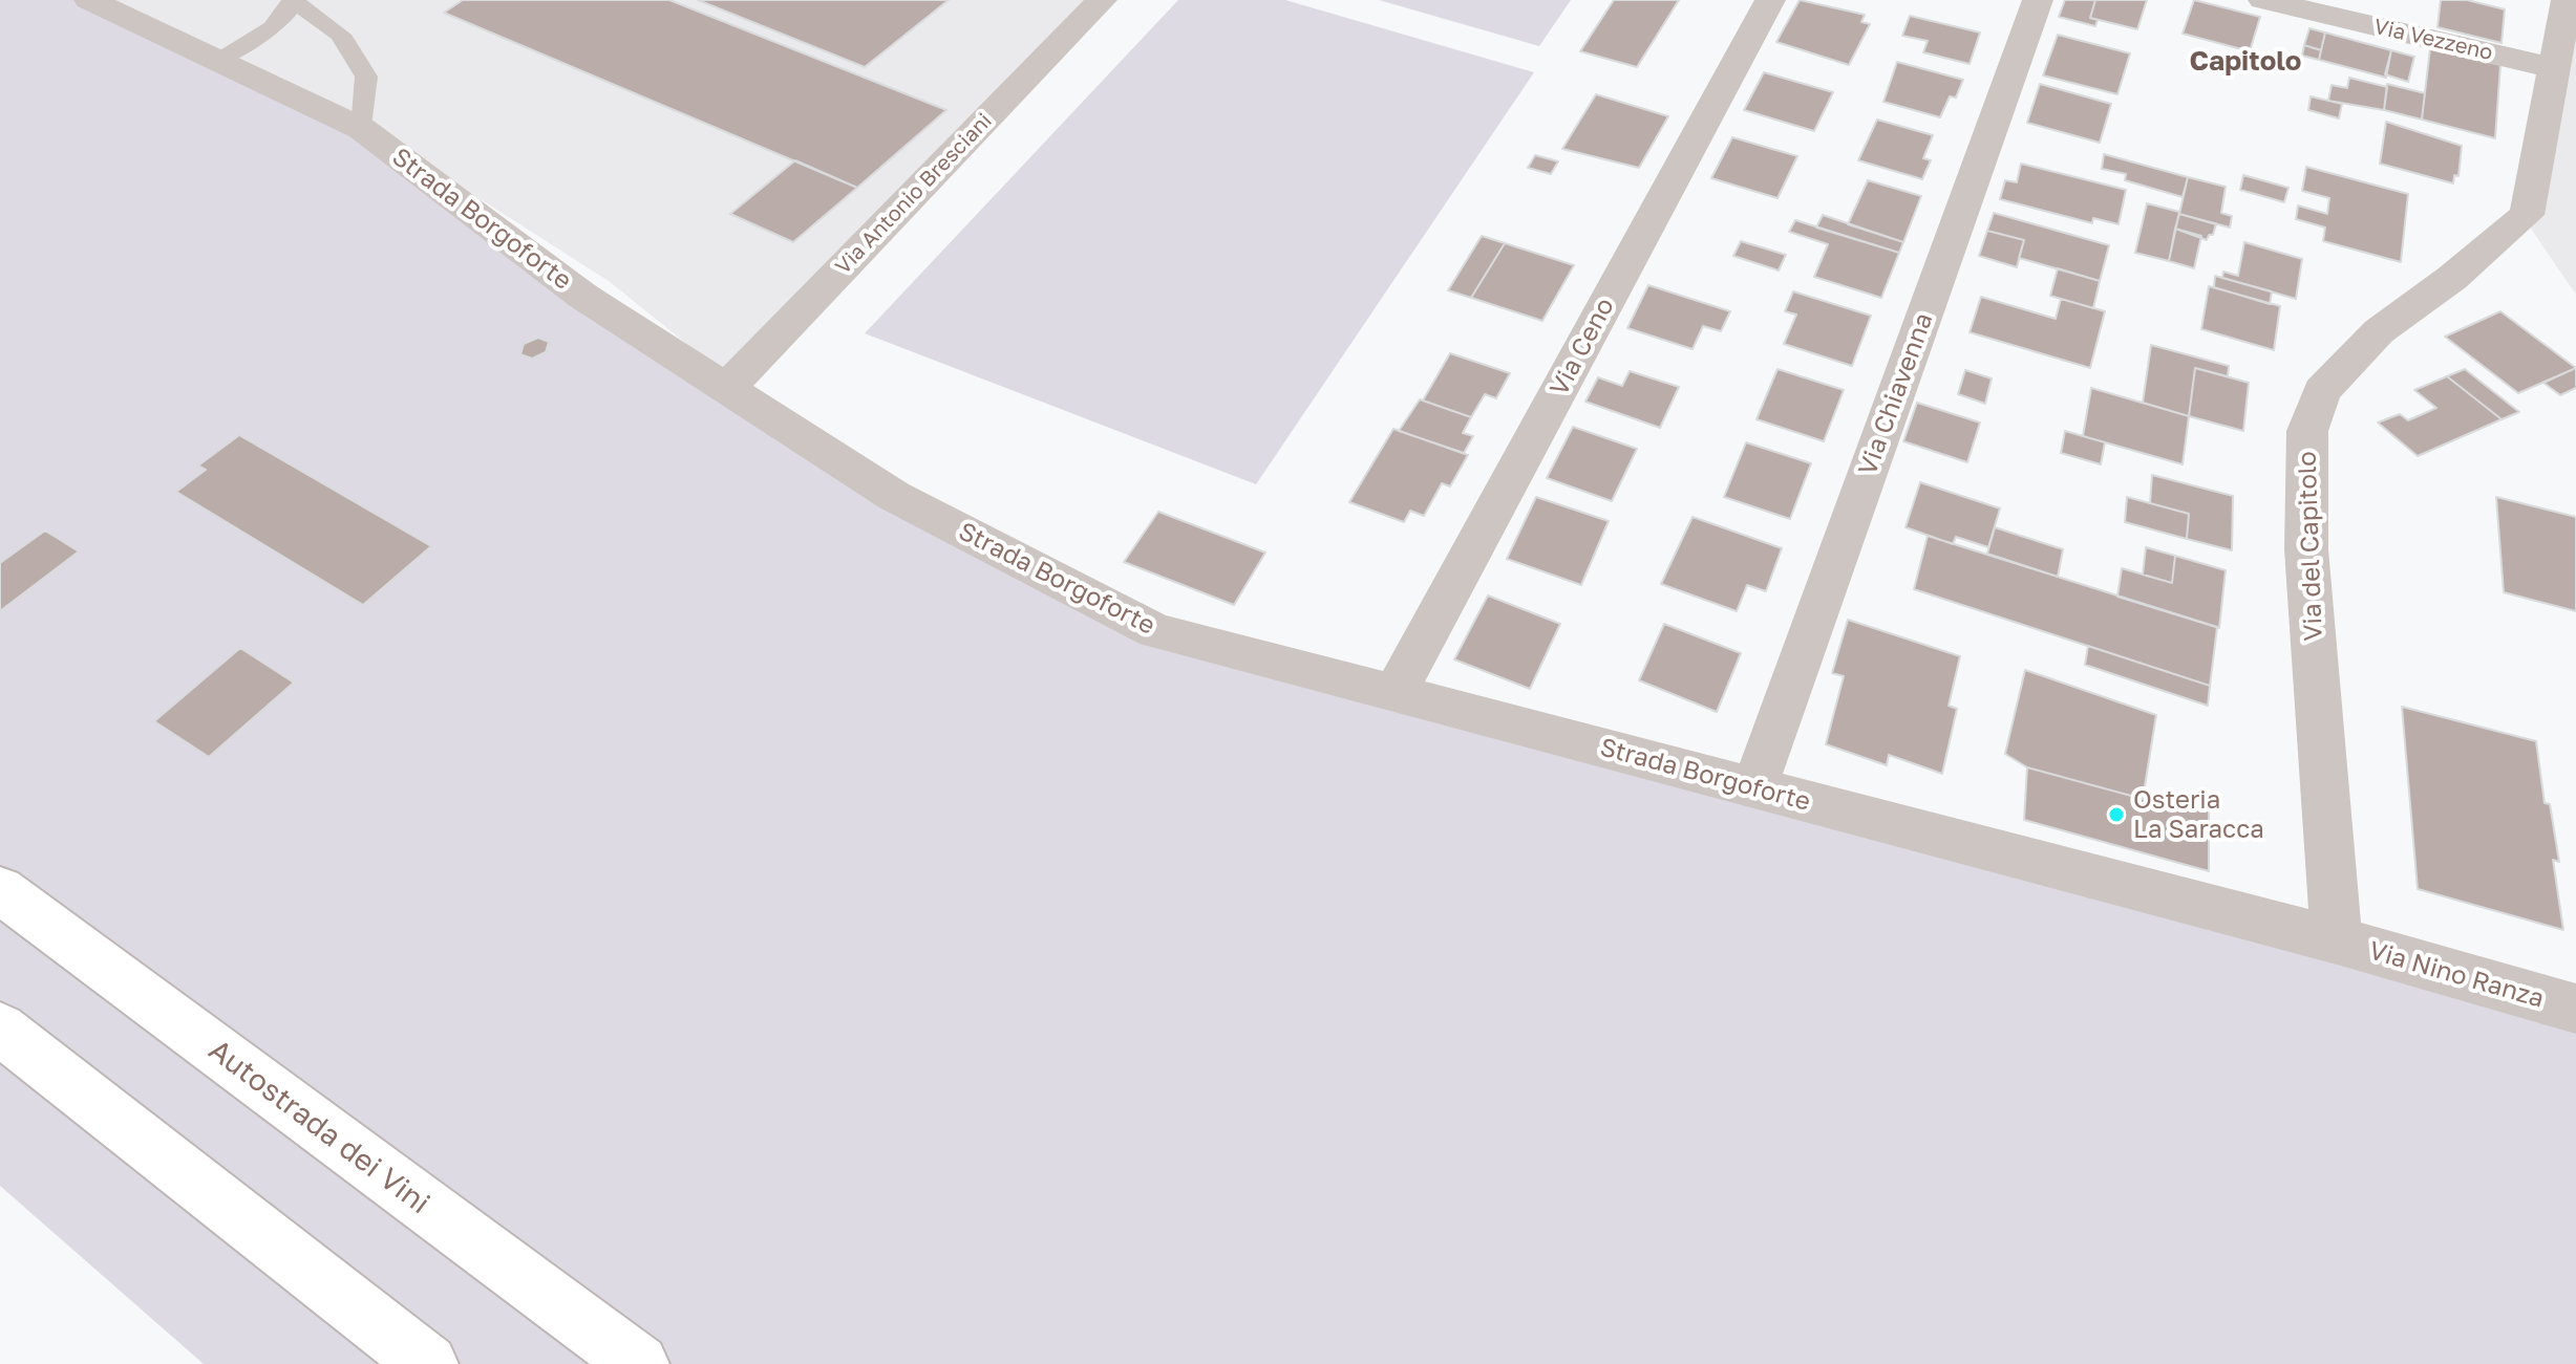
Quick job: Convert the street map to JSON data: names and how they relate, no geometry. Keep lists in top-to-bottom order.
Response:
{
  "streets": {
    "highway": ["Autostrada dei Vini"],
    "street": [
      "Via Vezzeno",
      "Via Antonio Bresciani",
      "Strada Borgoforte",
      "Via Ceno",
      "Via Chiavenna",
      "Via del Capitolo",
      "Via Nino Ranza"
    ]
  },
  "crossings": [
    ["Via Vezzeno", "Via del Capitolo"],
    ["Via Antonio Bresciani", "Strada Borgoforte"],
    ["Strada Borgoforte", "Via Ceno"],
    ["Strada Borgoforte", "Via Chiavenna"],
    ["Strada Borgoforte", "Via del Capitolo"],
    ["Strada Borgoforte", "Via Nino Ranza"],
    ["Via del Capitolo", "Via Nino Ranza"]
  ],
  "districts": ["Capitolo"],
  "places": ["Osteria La Saracca"]
}
